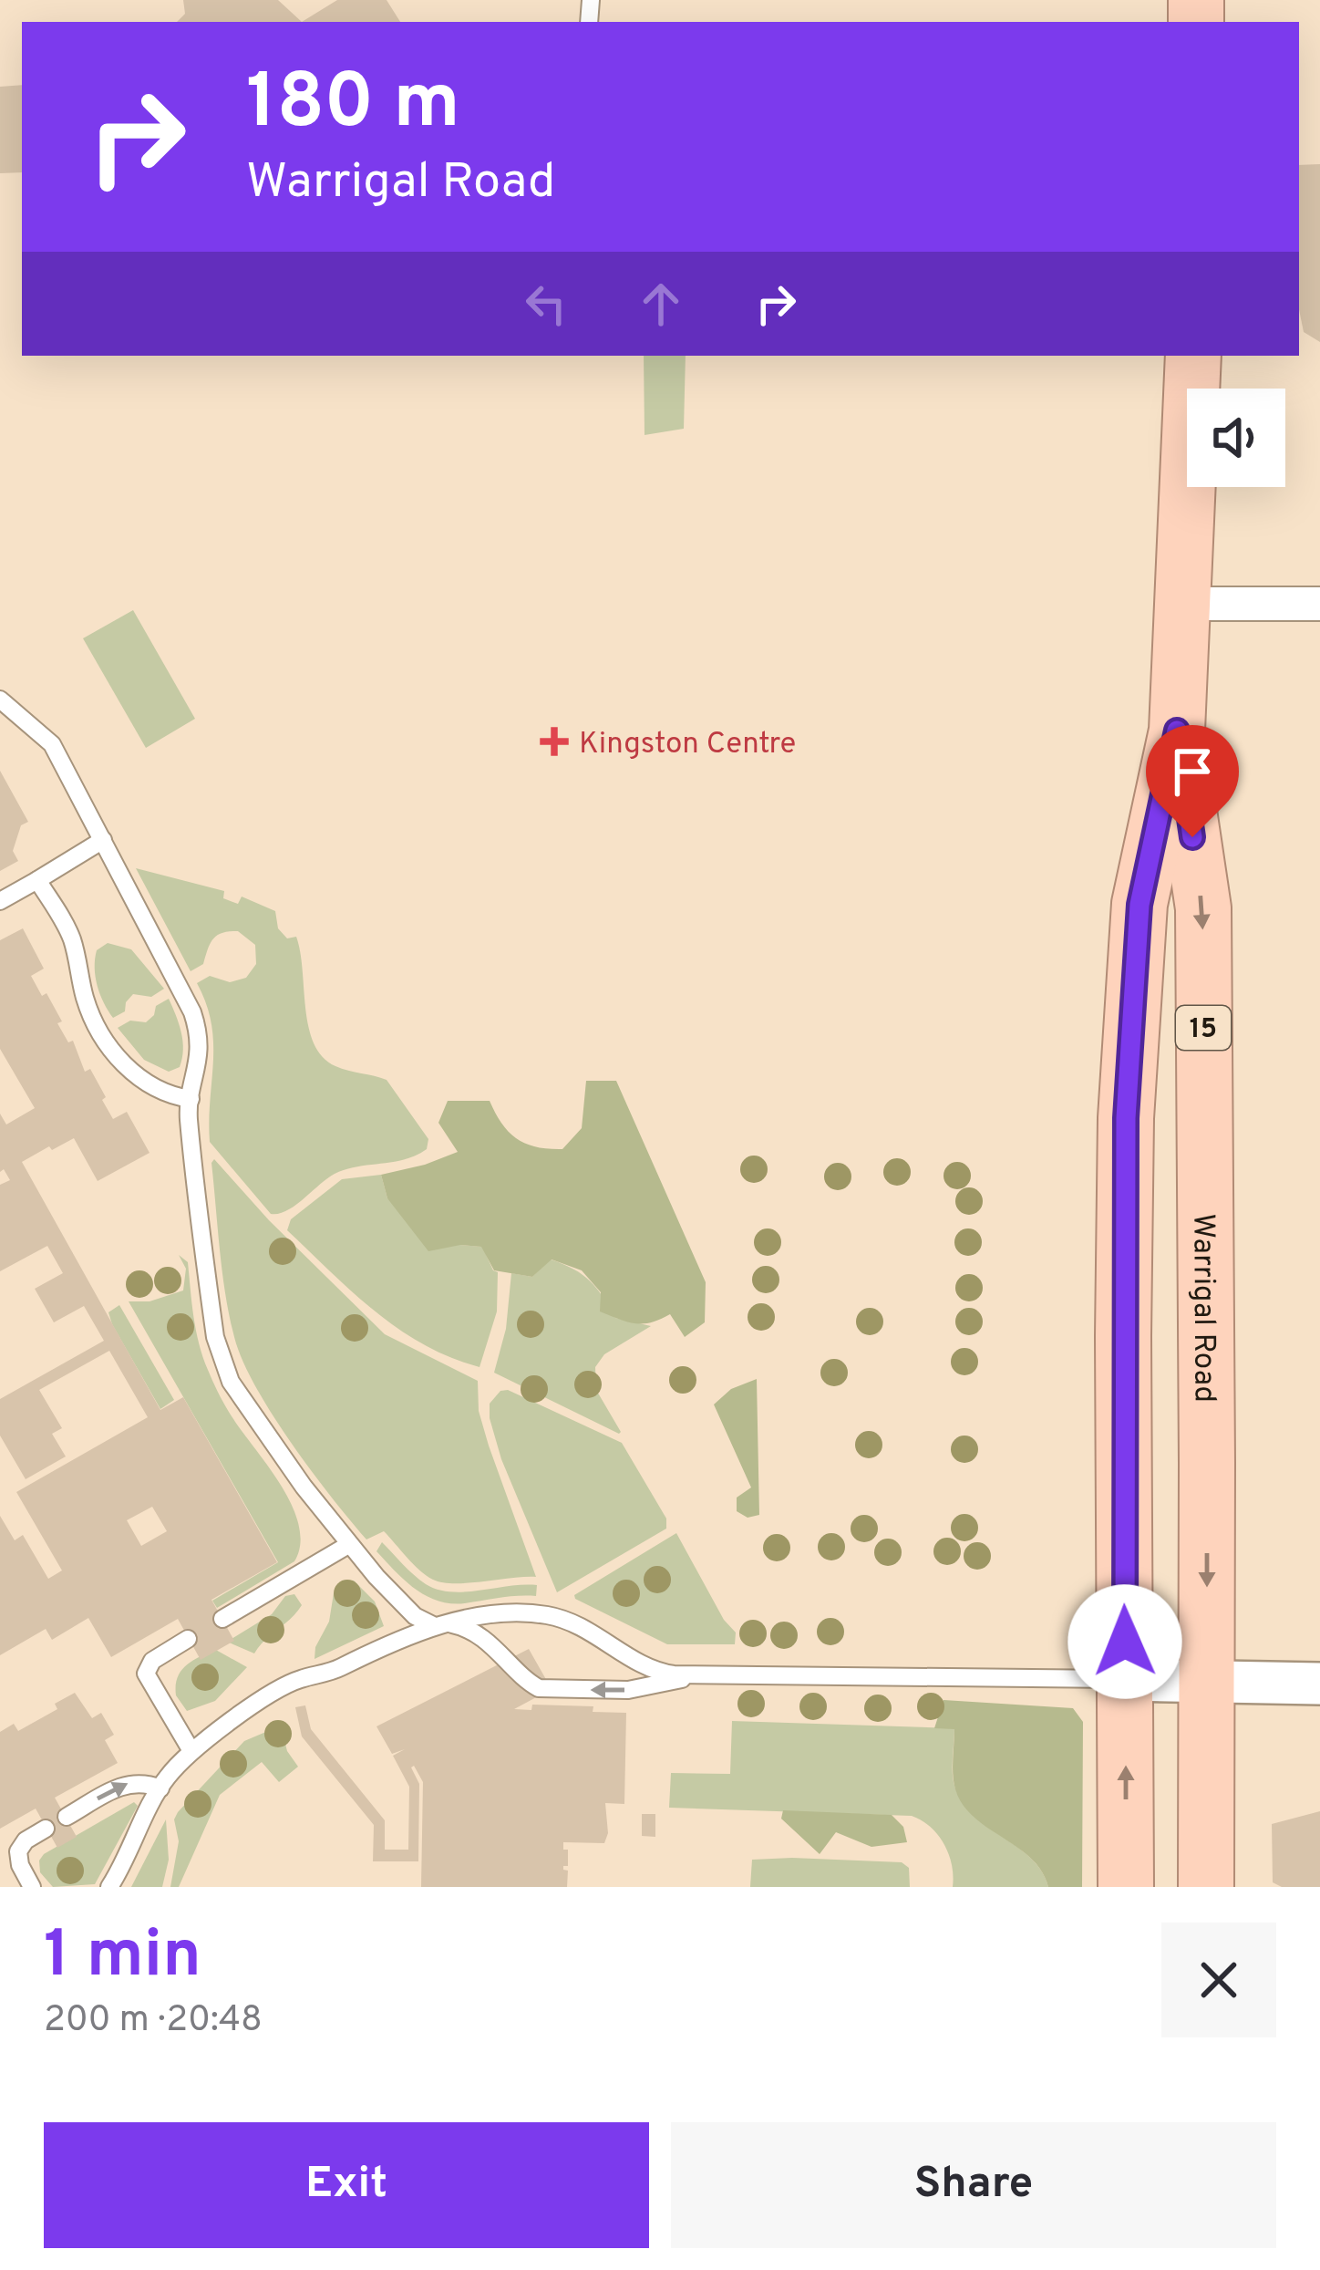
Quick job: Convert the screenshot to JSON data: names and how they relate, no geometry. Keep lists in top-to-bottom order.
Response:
{
  "streets": {
    "highway": ["15", "Warrigal Road"]
  },
  "places": {
    "health": ["Kingston Centre"]
  },
  "page": {
    "turn": ["180 m", "Warrigal Road"],
    "heading": ["1 min", "200 m · 20:48"],
    "buttons": ["Exit", "Share"]
  }
}
